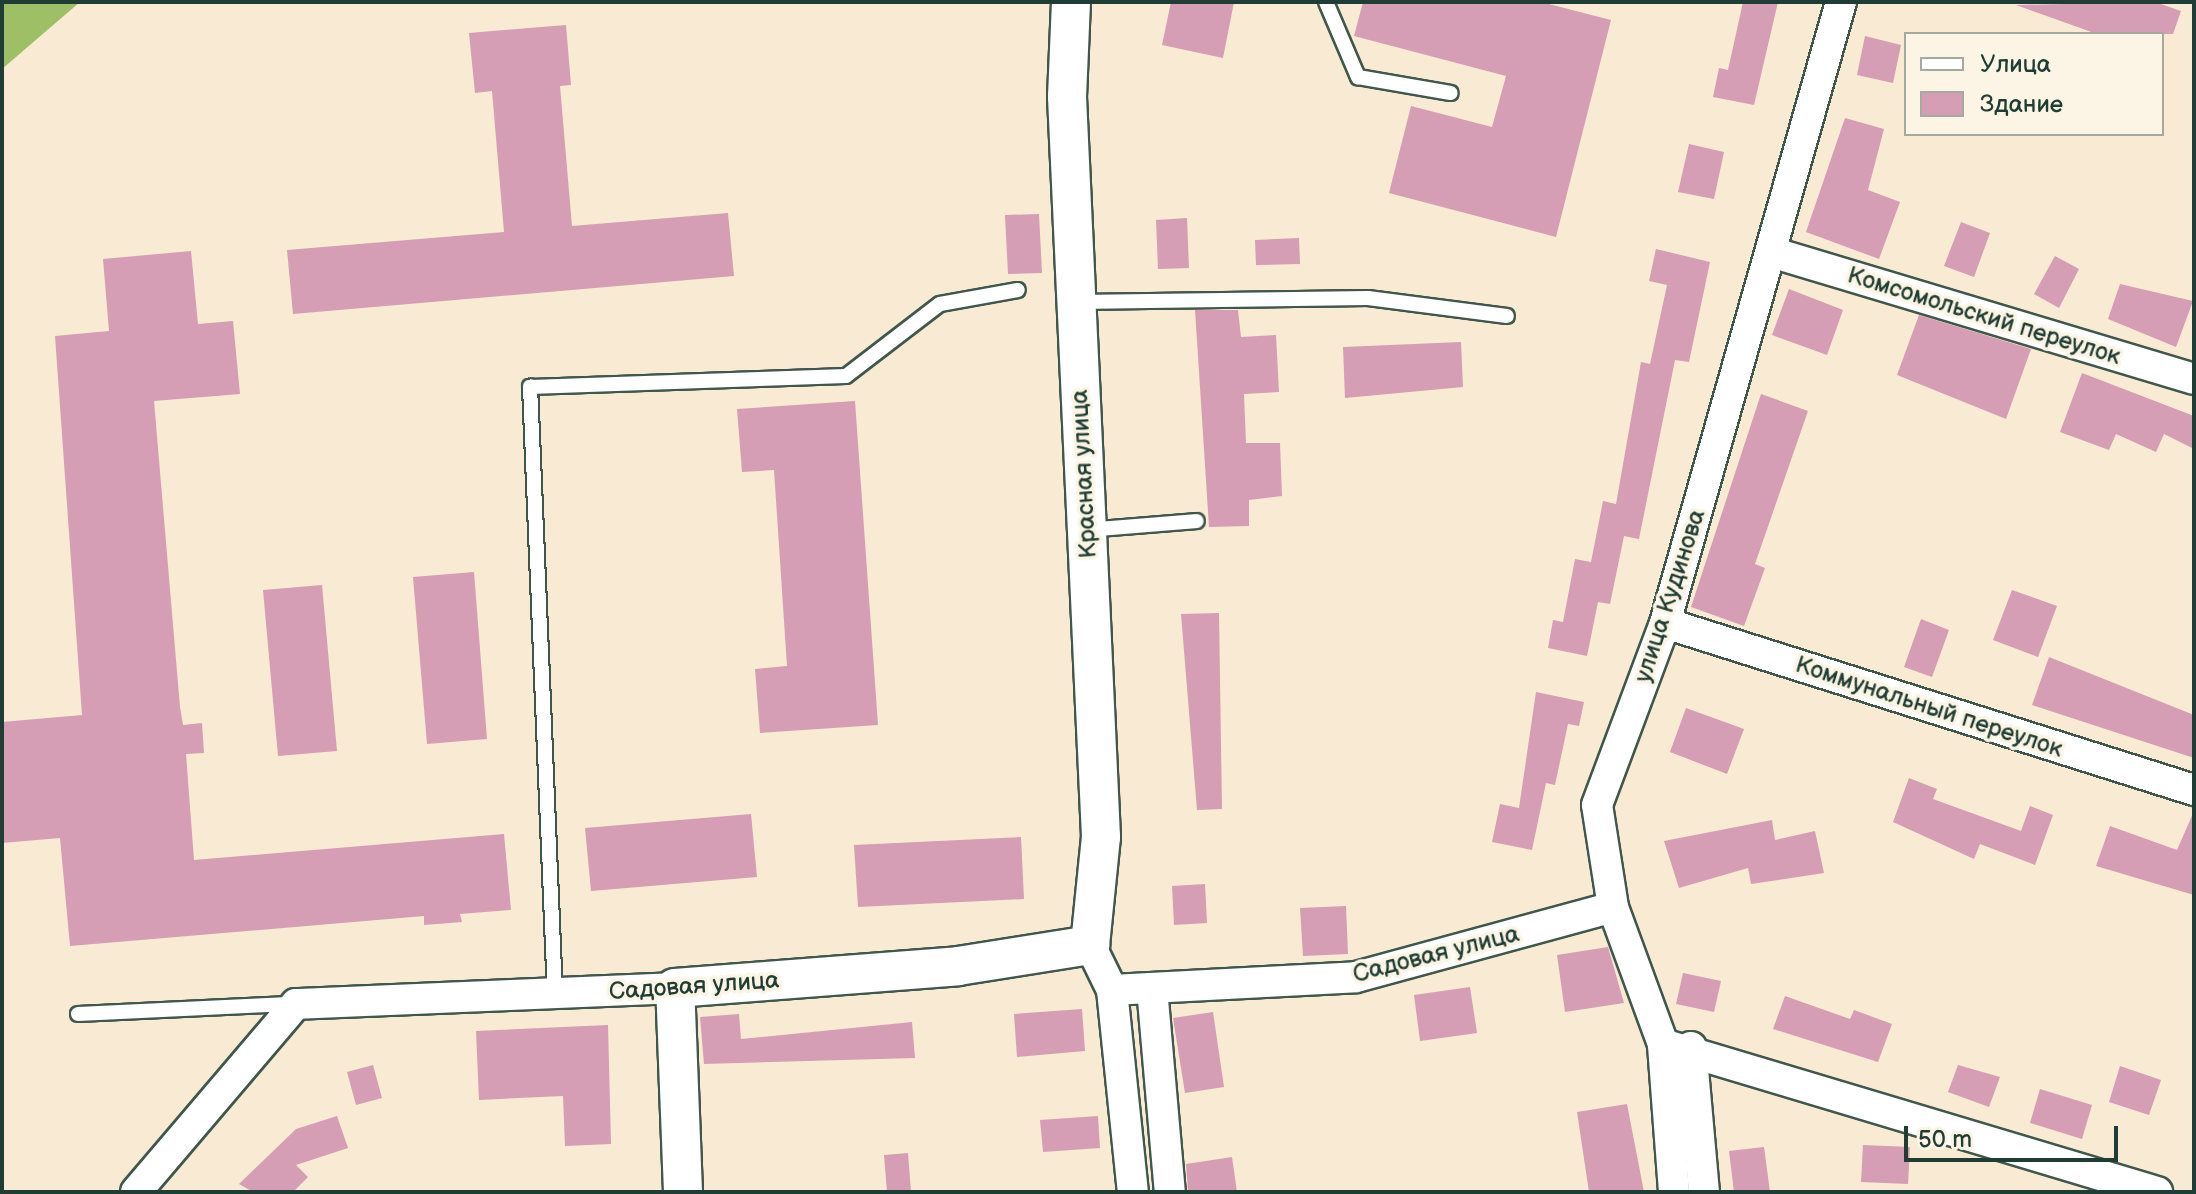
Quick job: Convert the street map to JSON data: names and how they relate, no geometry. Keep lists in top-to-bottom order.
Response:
{
  "streets": {
    "street": [
      "Комсомольский переулок",
      "Красная улица",
      "улица Кудинова",
      "Коммунальный переулок",
      "Садовая улица"
    ]
  },
  "crossings": [
    ["Комсомольский переулок", "улица Кудинова"],
    ["Красная улица", "Садовая улица"],
    ["улица Кудинова", "Коммунальный переулок"],
    ["улица Кудинова", "Садовая улица"]
  ],
  "legend": ["Улица", "Здание"],
  "scale_bar": "50 m"
}
